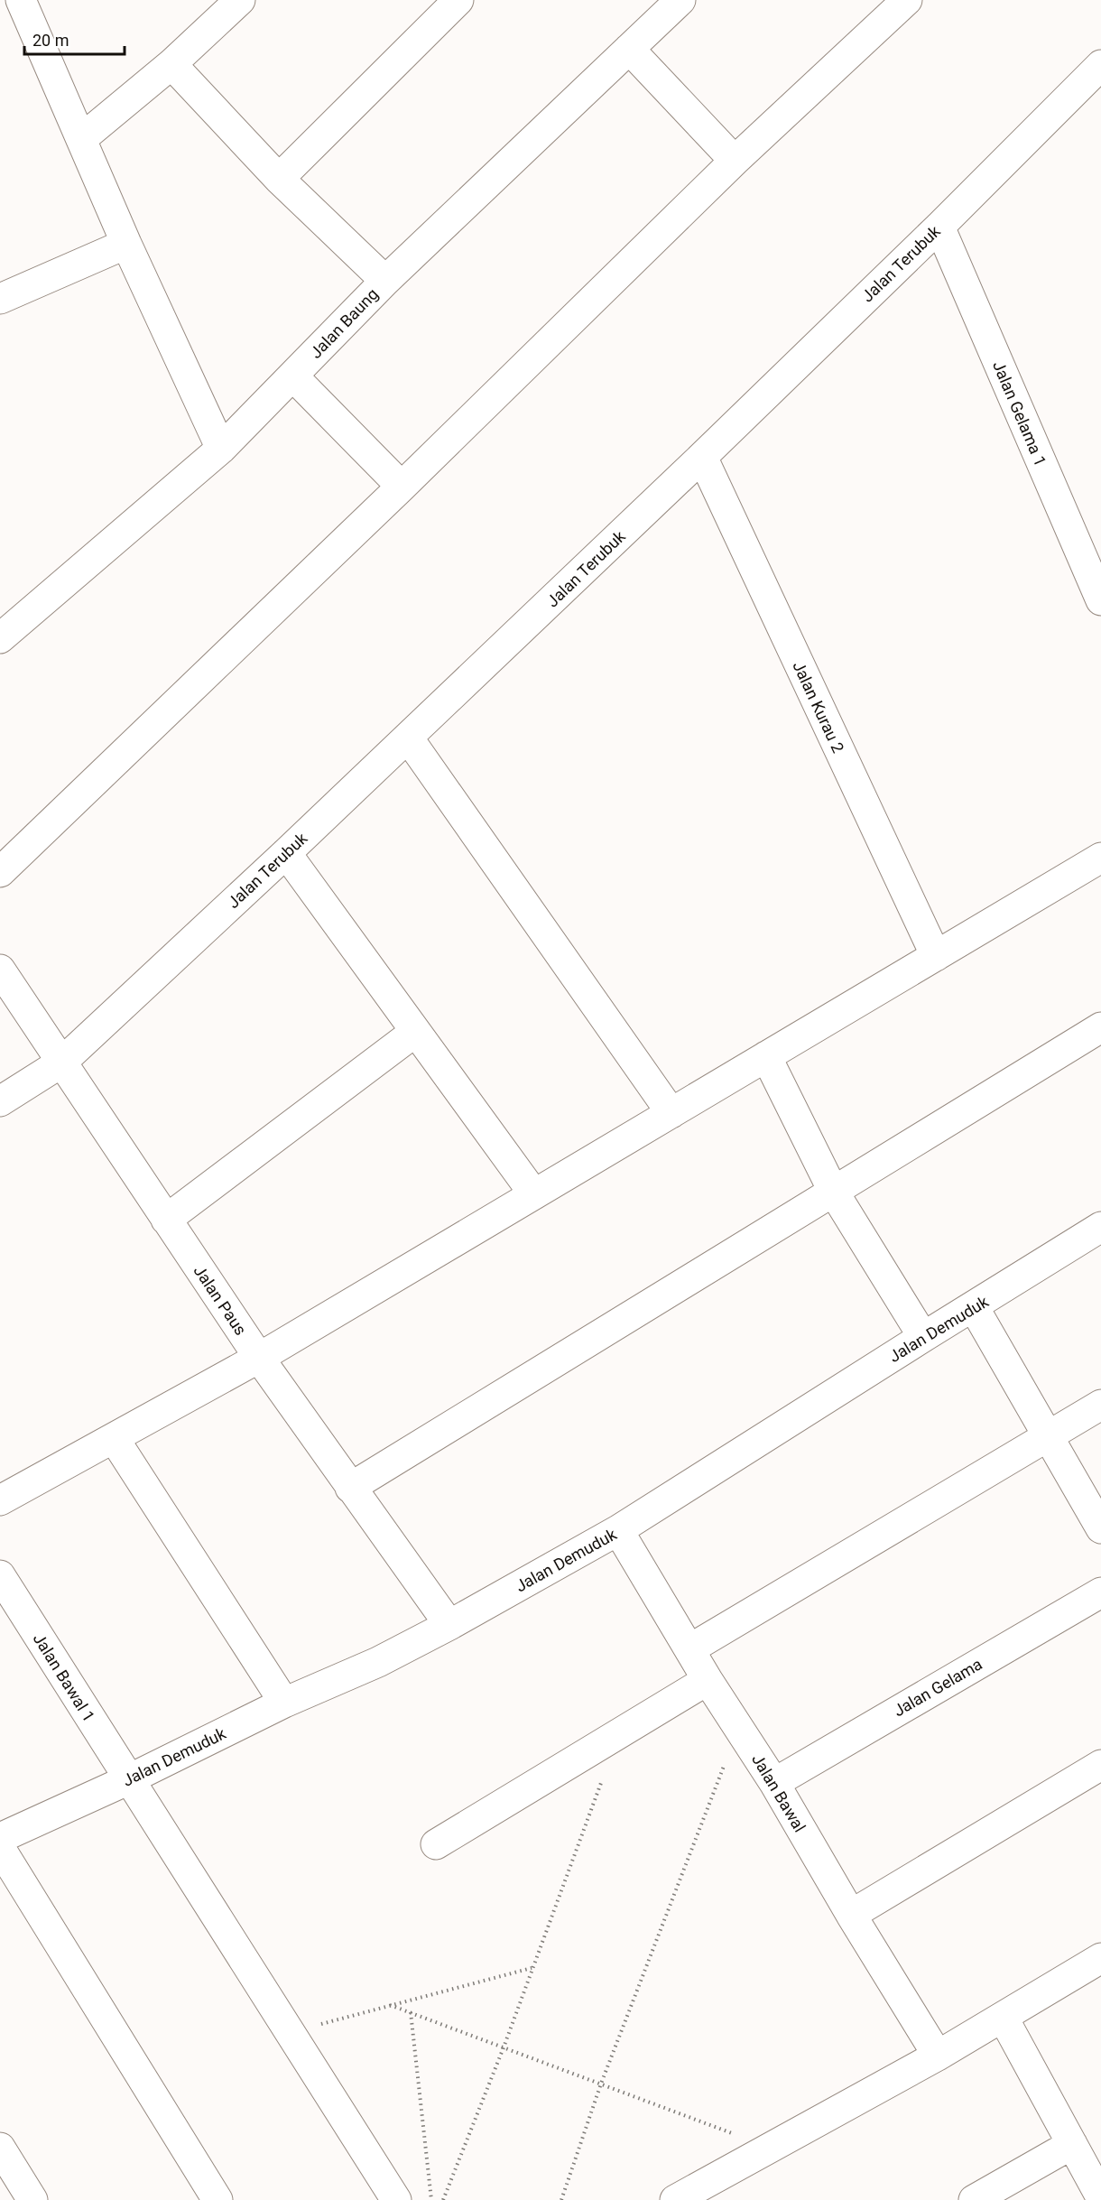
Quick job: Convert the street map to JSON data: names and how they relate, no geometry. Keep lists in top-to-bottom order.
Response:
{
  "streets": {
    "street": [
      "Jalan Terubuk",
      "Jalan Baung",
      "Jalan Gelama 1",
      "Jalan Kurau 2",
      "Jalan Paus",
      "Jalan Demuduk",
      "Jalan Bawal 1",
      "Jalan Gelama",
      "Jalan Bawal"
    ]
  },
  "crossings": [
    ["Jalan Terubuk", "Jalan Gelama 1"],
    ["Jalan Terubuk", "Jalan Kurau 2"],
    ["Jalan Terubuk", "Jalan Paus"],
    ["Jalan Paus", "Jalan Demuduk"],
    ["Jalan Demuduk", "Jalan Bawal 1"],
    ["Jalan Demuduk", "Jalan Bawal"],
    ["Jalan Gelama", "Jalan Bawal"]
  ],
  "scale_bar": "20 m"
}
